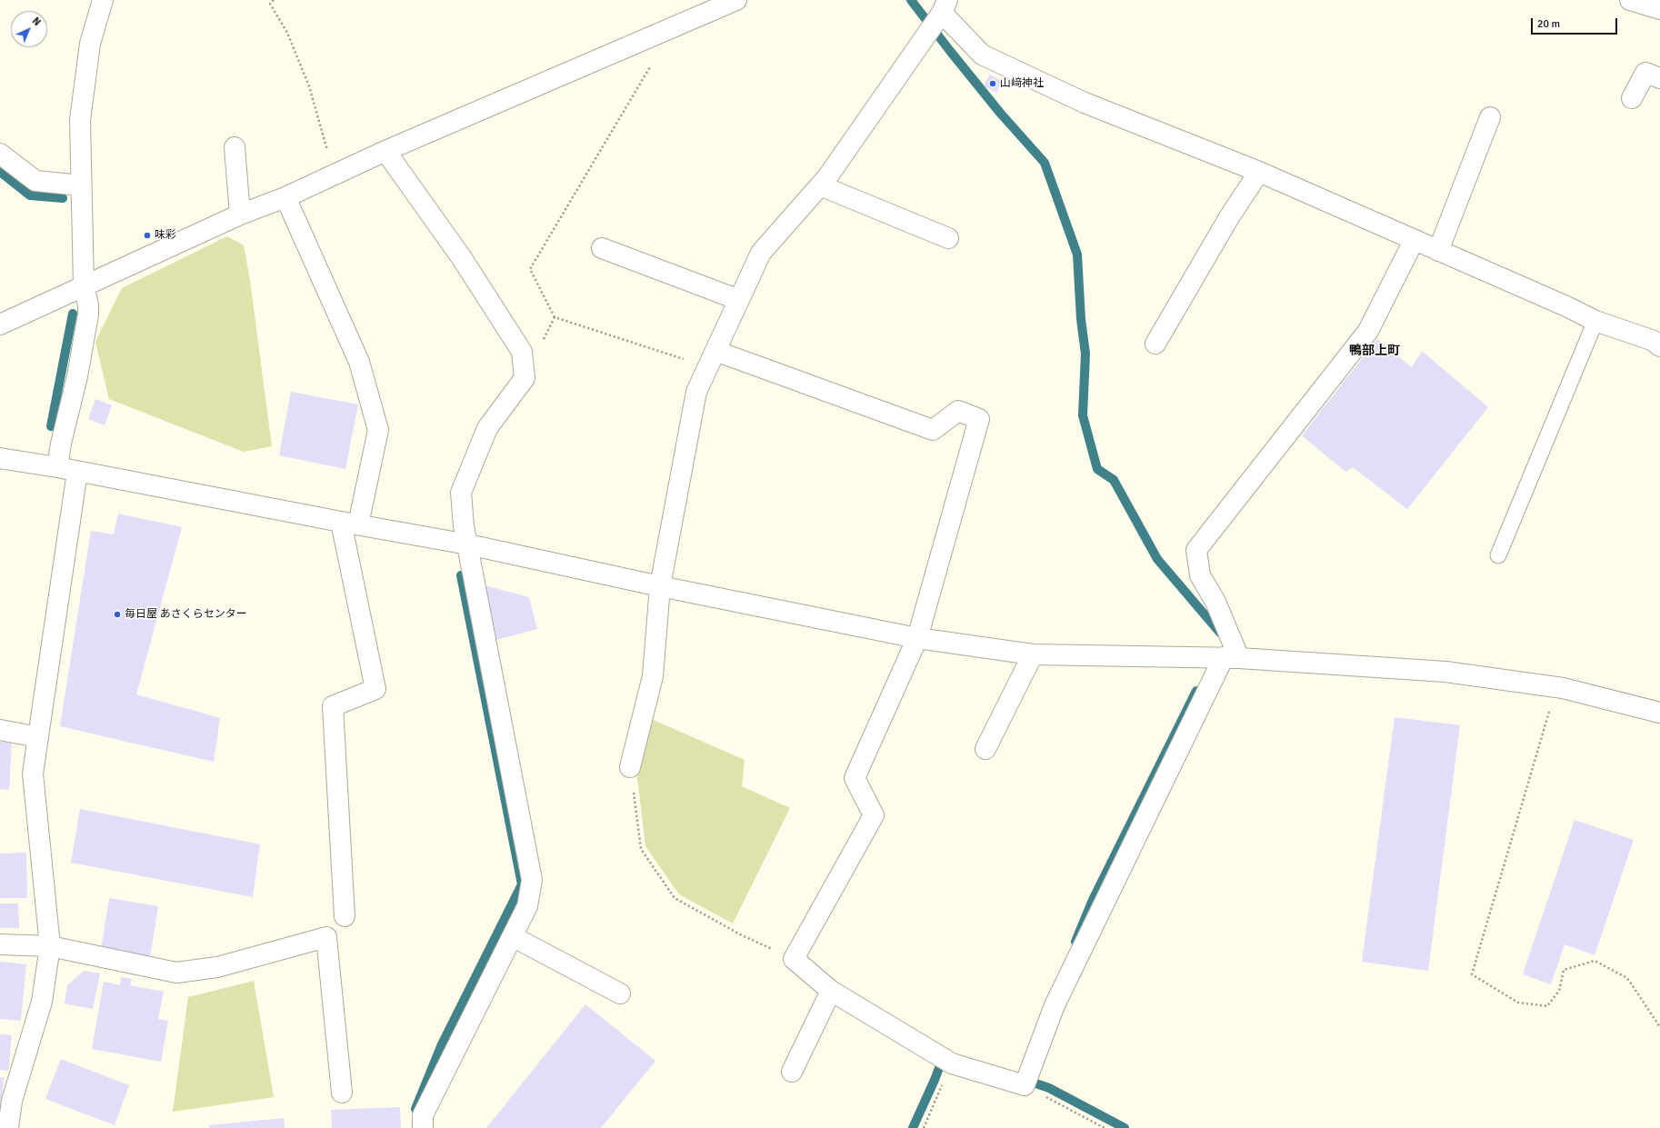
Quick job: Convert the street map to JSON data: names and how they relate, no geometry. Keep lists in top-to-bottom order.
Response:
{
  "districts": ["鴨部上町"],
  "places": ["山﨑神社", "味彩", "毎日屋 あさくらセンター"],
  "scale_bar": "20 m",
  "north": "top right"
}
